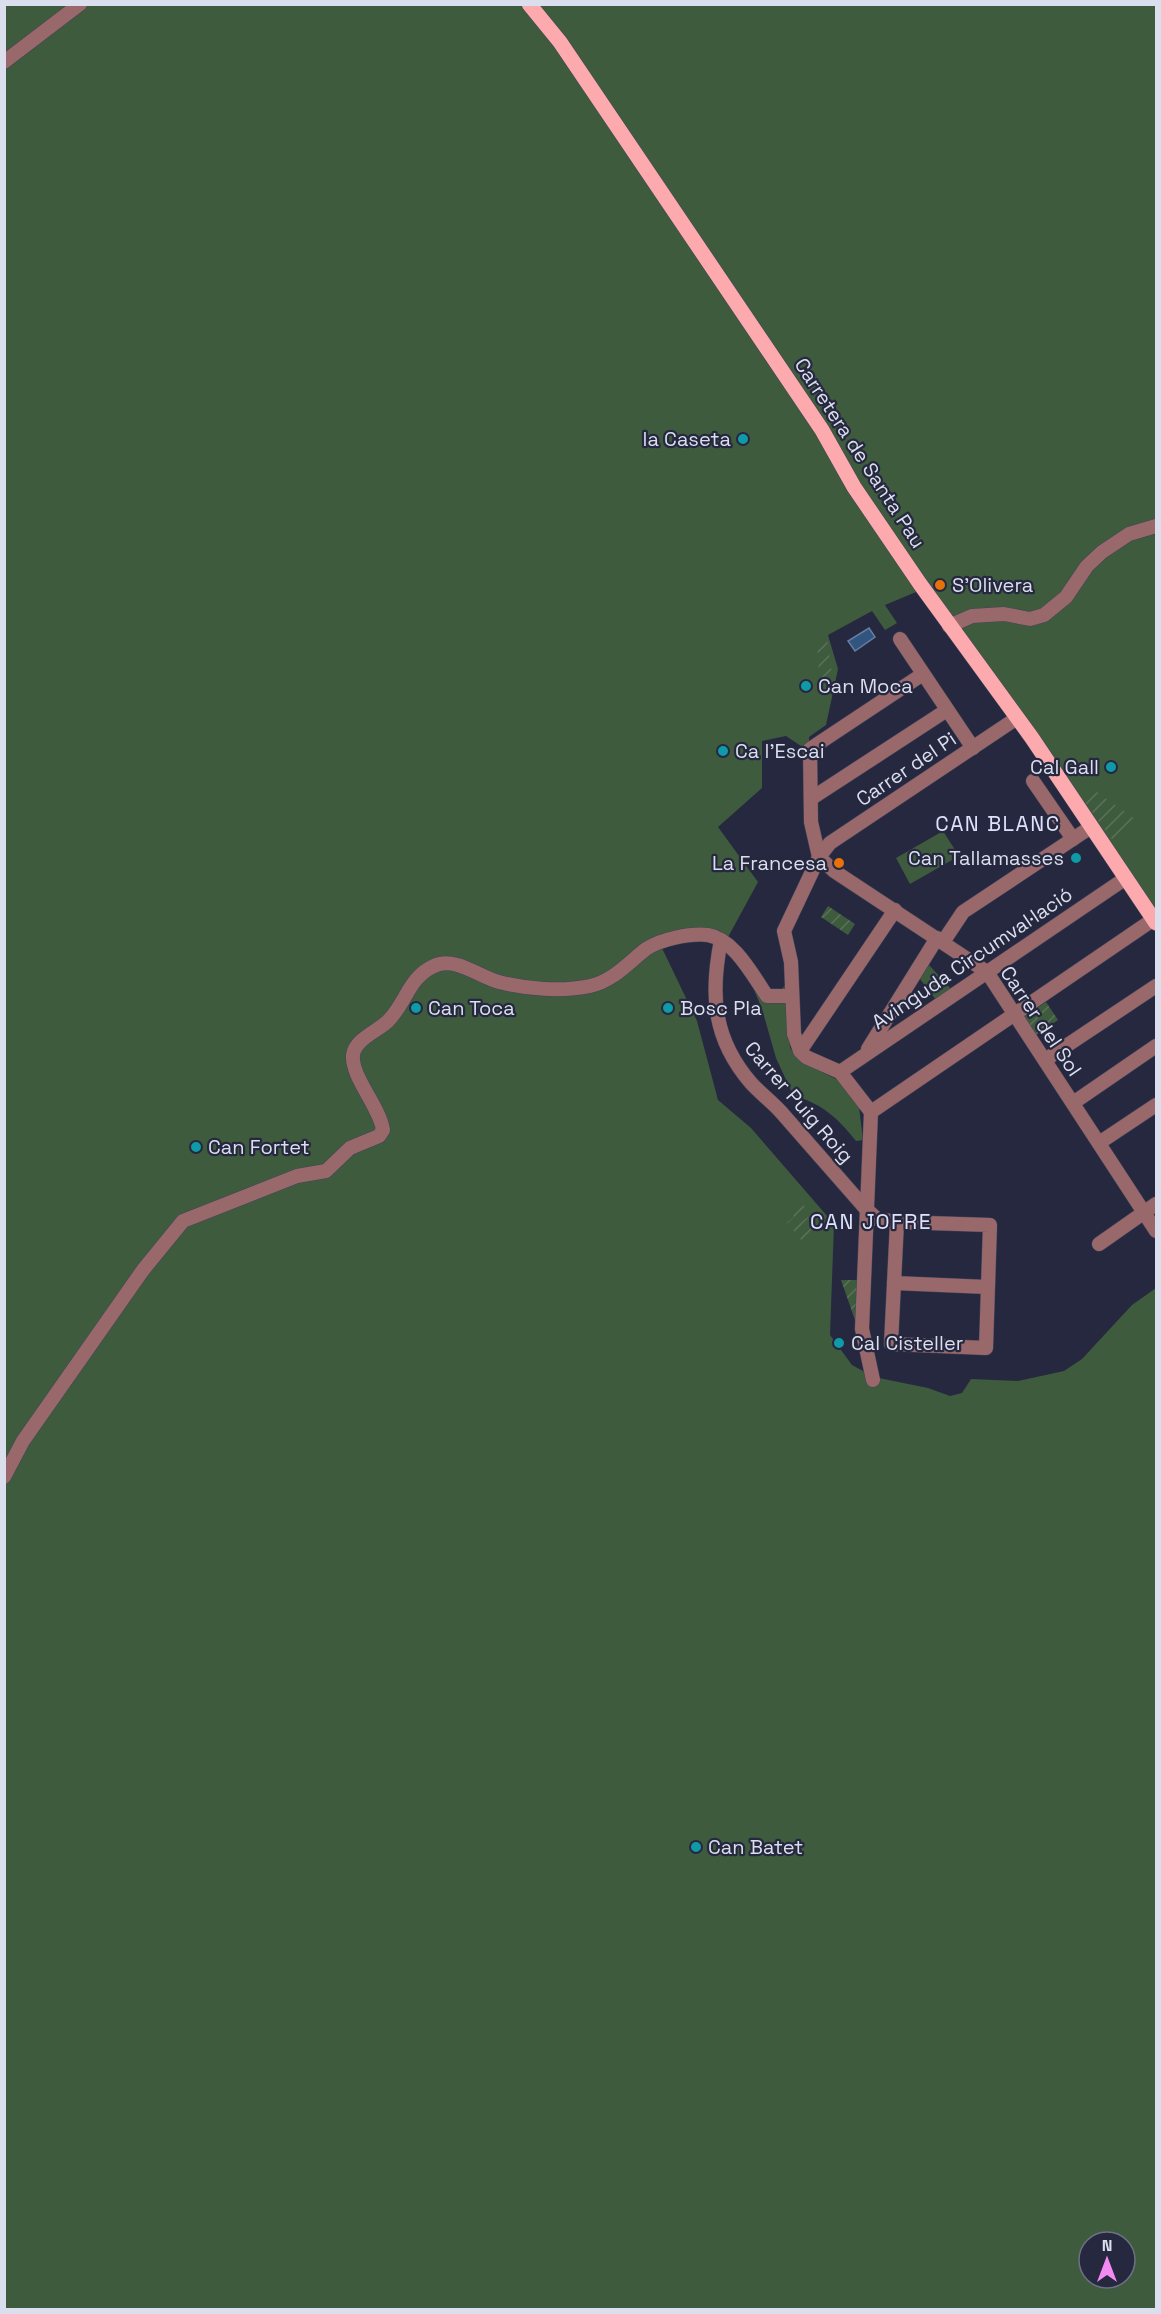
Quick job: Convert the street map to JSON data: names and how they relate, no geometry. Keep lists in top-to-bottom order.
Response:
{
  "streets": {
    "main road": ["Carretera de Santa Pau"],
    "street": [
      "Carrer del Pi",
      "Avinguda Circumval·lació",
      "Carrer del Sol",
      "Carrer Puig Roig"
    ]
  },
  "crossings": [
    ["Carretera de Santa Pau", "Carrer del Pi"],
    ["Carretera de Santa Pau", "Avinguda Circumval·lació"],
    ["Carrer del Pi", "Carrer del Sol"],
    ["Avinguda Circumval·lació", "Carrer del Sol"]
  ],
  "districts": ["CAN BLANC", "CAN JOFRE"],
  "places": [
    "la Caseta",
    "S'Olivera",
    "Can Moca",
    "Ca l'Escai",
    "Cal Gall",
    "Can Tallamasses",
    "La Francesa",
    "Can Toca",
    "Bosc Pla",
    "Can Fortet",
    "Cal Cisteller",
    "Can Batet"
  ],
  "north": "top"
}
